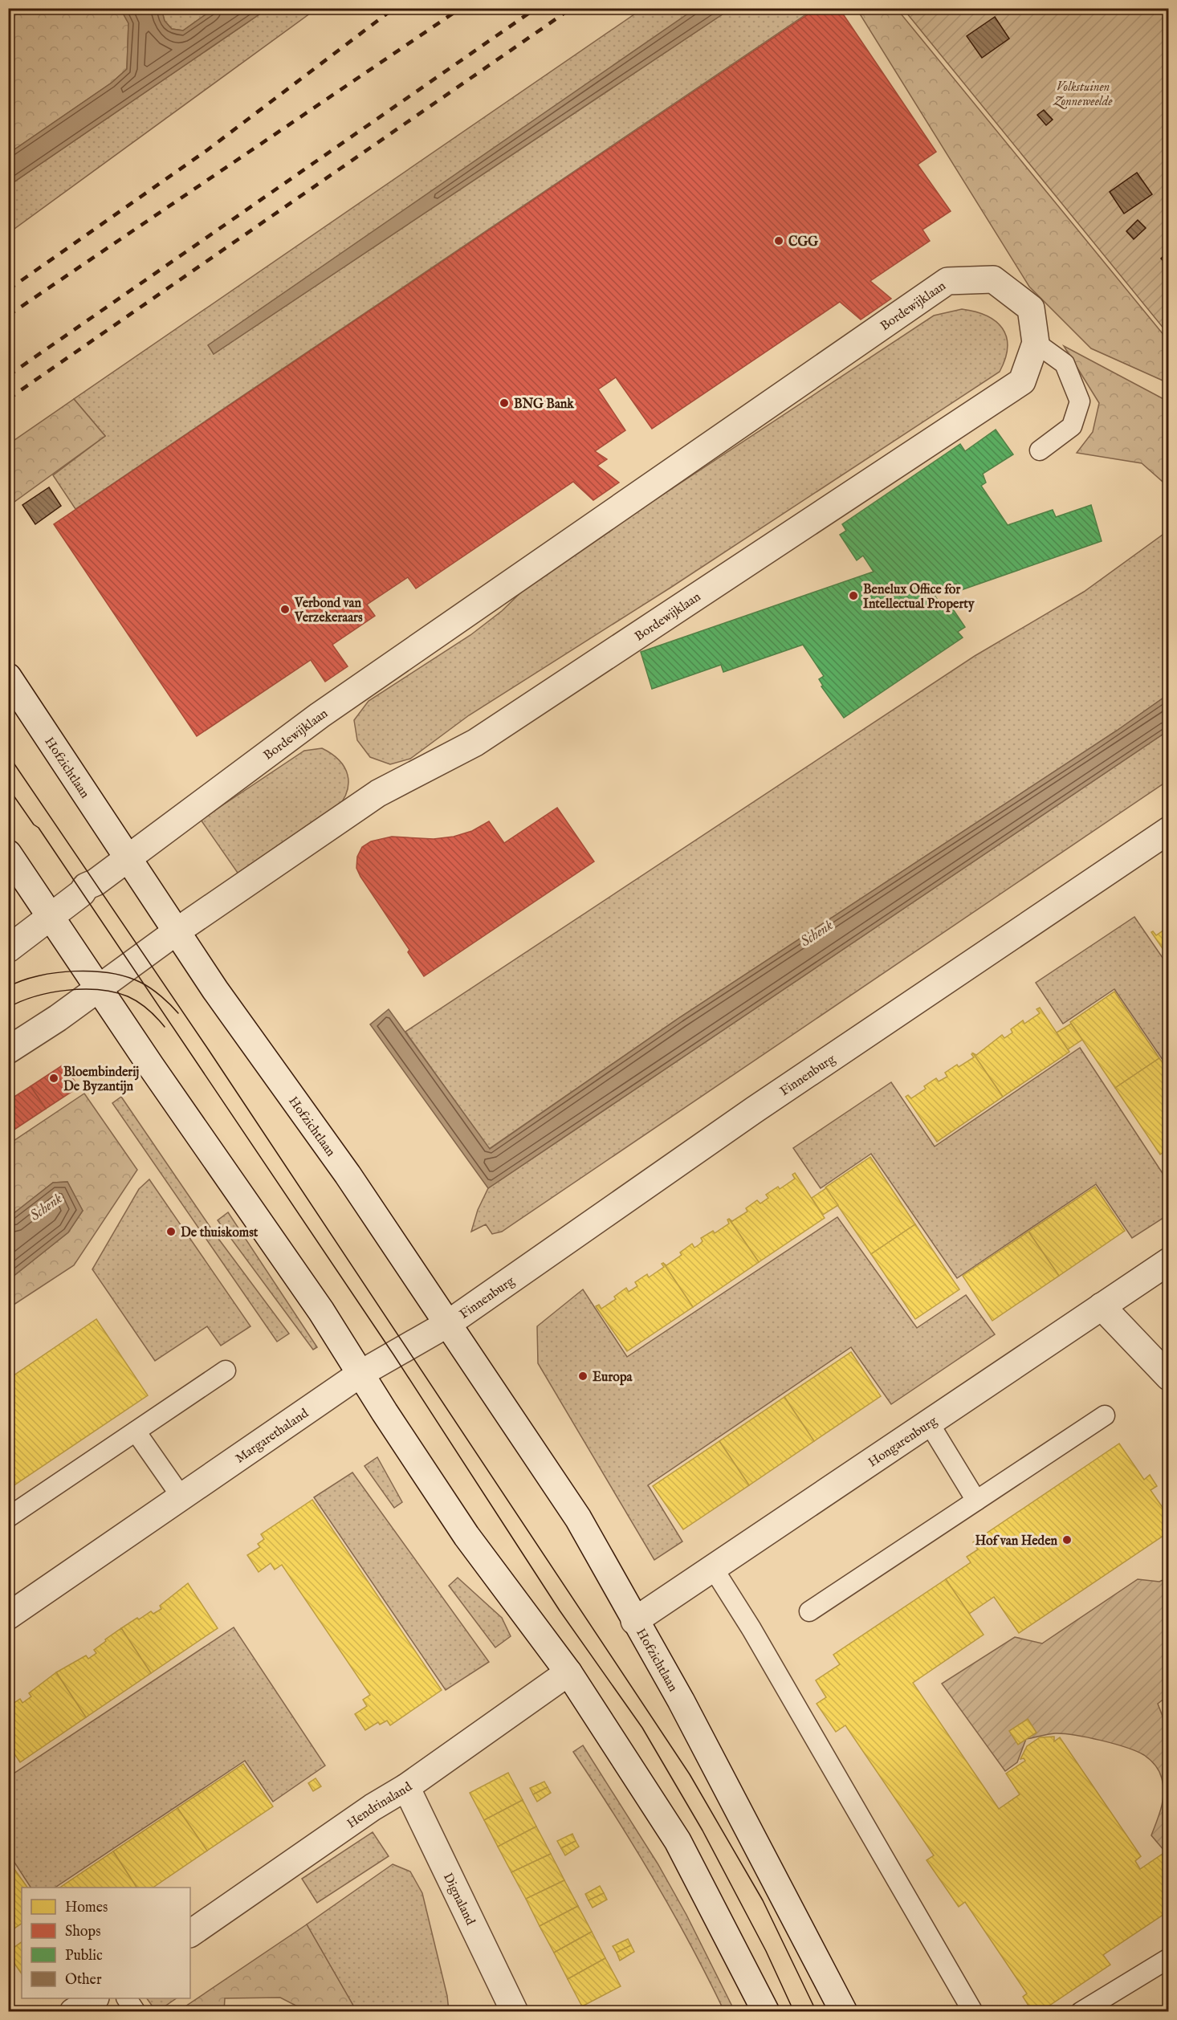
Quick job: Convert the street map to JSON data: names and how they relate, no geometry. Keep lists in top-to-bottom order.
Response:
{
  "streets": {
    "street": [
      "Bordewijklaan",
      "Hofzichtlaan",
      "Finnenburg",
      "Margarethaland",
      "Hongarenburg",
      "Hendrinaland",
      "Dignaland"
    ]
  },
  "crossings": [
    ["Bordewijklaan", "Hofzichtlaan"],
    ["Hofzichtlaan", "Finnenburg"],
    ["Hofzichtlaan", "Hongarenburg"],
    ["Hendrinaland", "Dignaland"]
  ],
  "water": ["Schenk"],
  "parks": ["Volkstuinen Zonneweelde"],
  "places": [
    "CGG",
    "BNG Bank",
    "Benelux Office for Intellectual Property",
    "Verbond van Verzekeraars",
    "Bloembinderij De Byzantijn",
    "De thuiskomst",
    "Europa",
    "Hof van Heden"
  ],
  "legend": [
    "Homes",
    "Shops",
    "Public",
    "Other"
  ]
}
